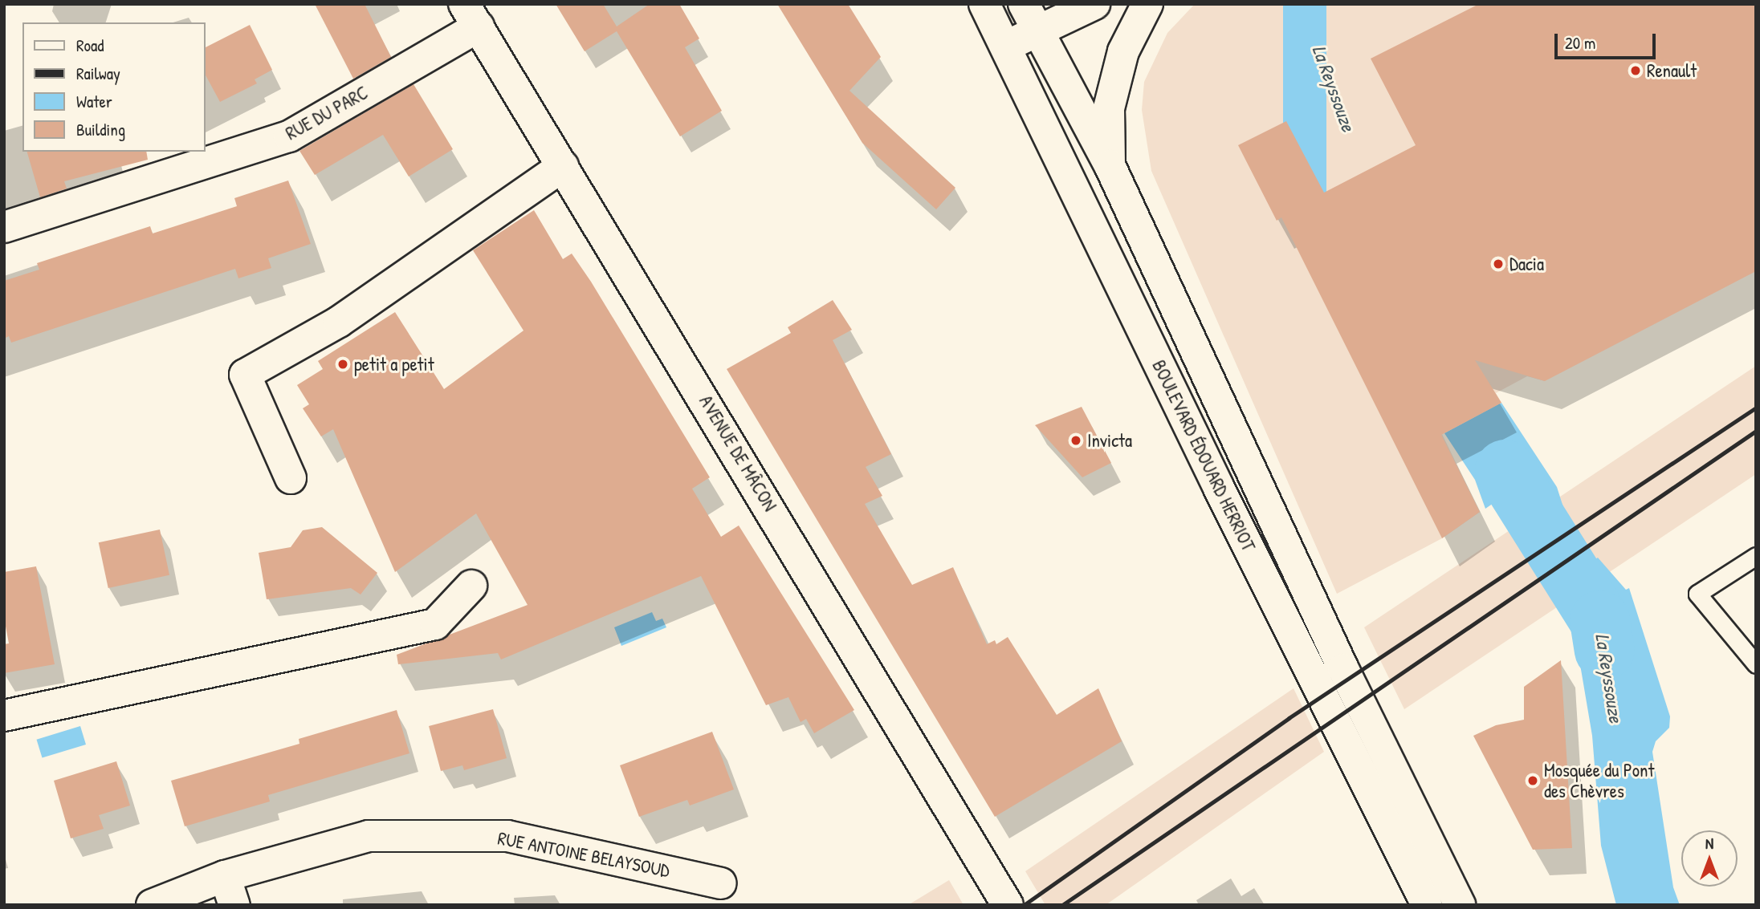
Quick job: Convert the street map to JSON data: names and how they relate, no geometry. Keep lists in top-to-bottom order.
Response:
{
  "streets": {
    "main road": [
      "RUE DU PARC",
      "AVENUE DE MÂCON",
      "BOULEVARD ÉDOUARD HERRIOT",
      "RUE ANTOINE BELAYSOUD"
    ]
  },
  "crossings": [
    ["RUE DU PARC", "AVENUE DE MÂCON"]
  ],
  "water": ["La Reyssouze"],
  "places": [
    "Renault",
    "Dacia",
    "petit a petit",
    "Invicta",
    "Mosquée du Pont des Chèvres"
  ],
  "legend": [
    "Road",
    "Railway",
    "Water",
    "Building"
  ],
  "scale_bar": "20 m",
  "north": "top"
}
